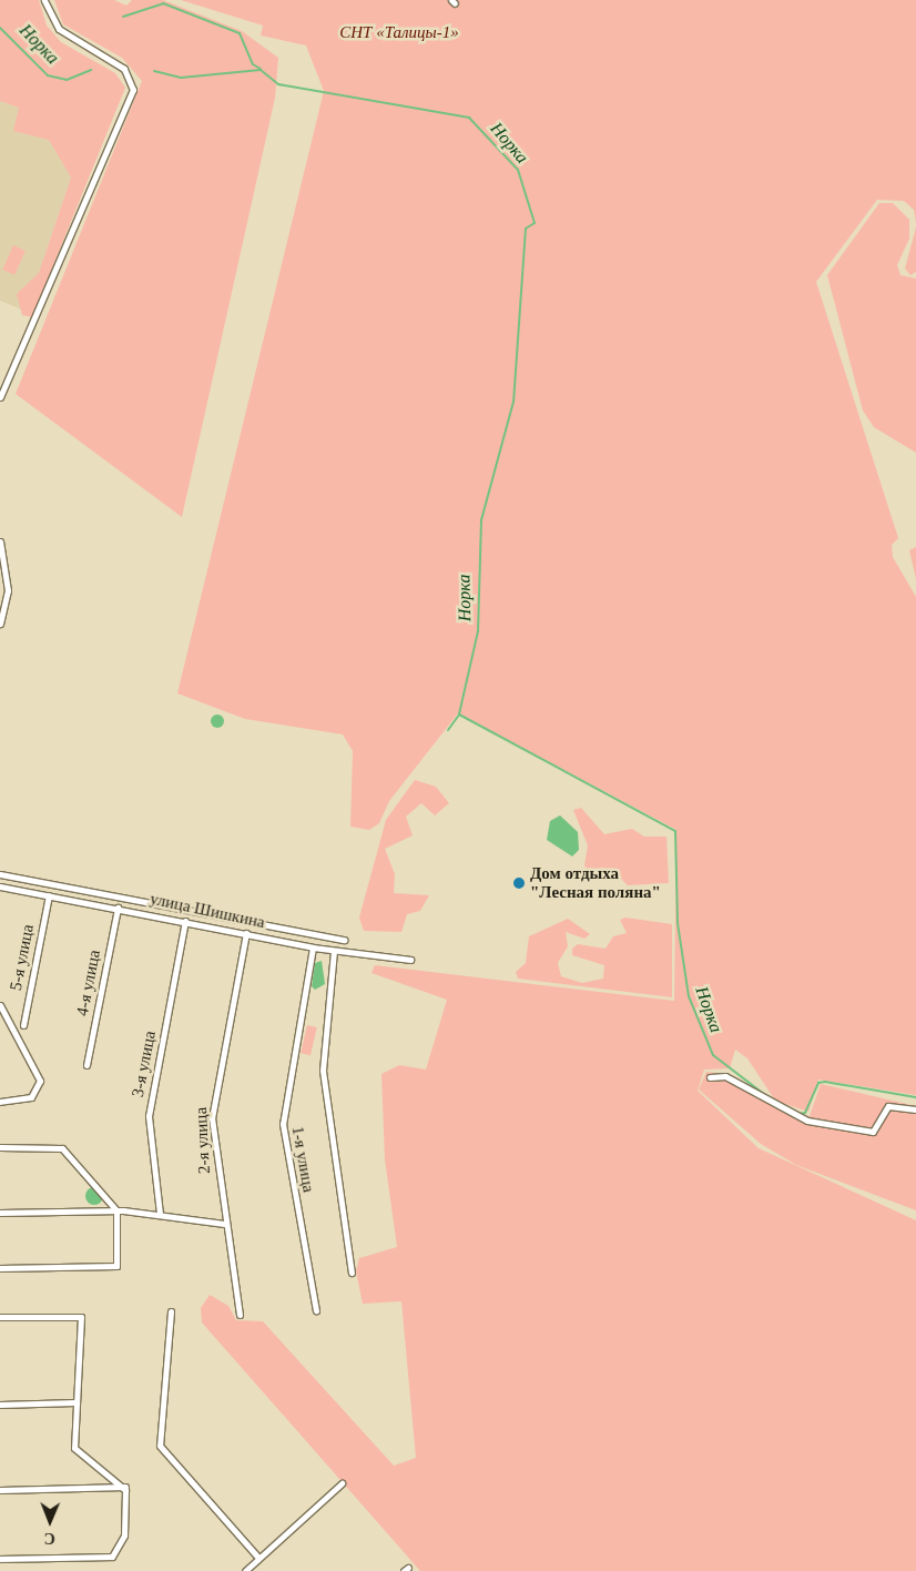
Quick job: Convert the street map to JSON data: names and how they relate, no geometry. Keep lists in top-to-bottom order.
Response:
{
  "streets": {
    "street": [
      "улица Шишкина",
      "5-я улица",
      "4-я улица",
      "3-я улица",
      "2-я улица",
      "1-я улица"
    ]
  },
  "crossings": [
    ["улица Шишкина", "5-я улица"],
    ["улица Шишкина", "4-я улица"],
    ["улица Шишкина", "3-я улица"],
    ["улица Шишкина", "2-я улица"],
    ["улица Шишкина", "1-я улица"]
  ],
  "water": ["Норка"],
  "parks": ["СНТ «Талицы-1»"],
  "places": ["Дом отдыха \"Лесная поляна\""],
  "north": "bottom"
}
